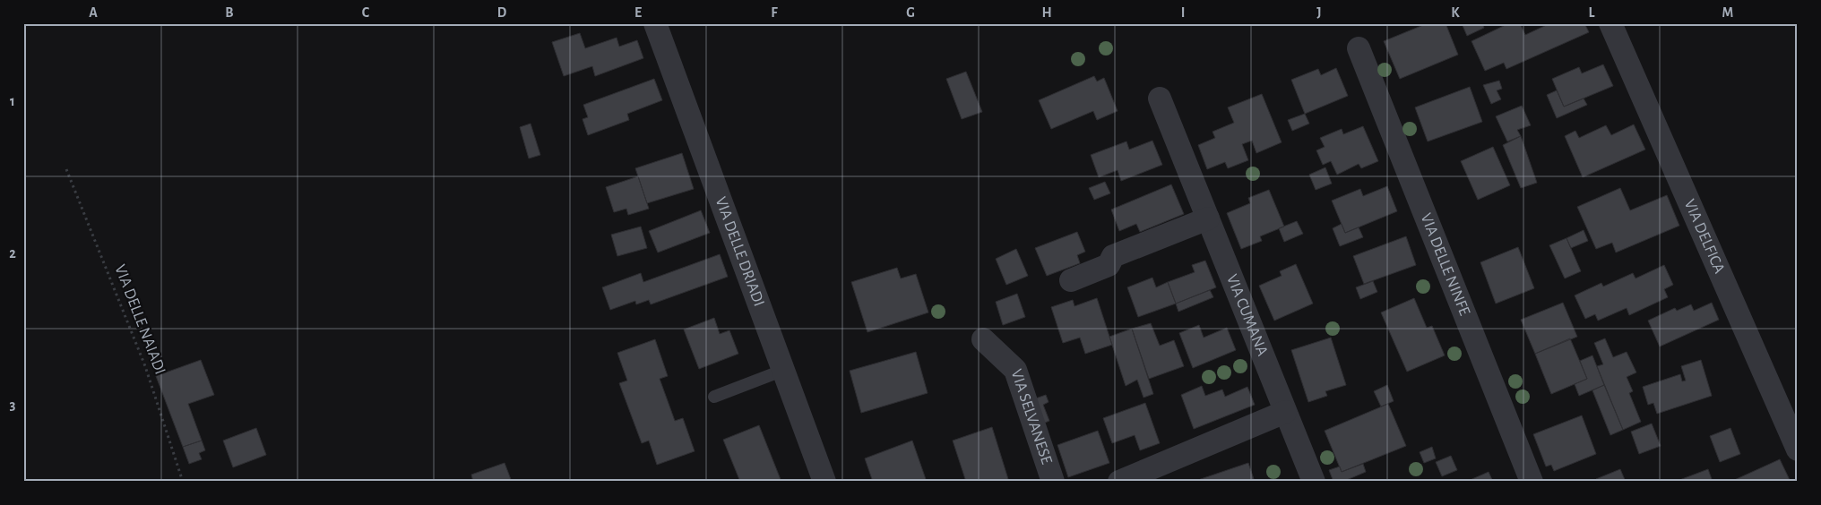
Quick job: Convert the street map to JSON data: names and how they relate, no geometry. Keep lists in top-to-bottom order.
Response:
{
  "streets": {
    "street": [
      "VIA DELFICA",
      "VIA DELLE DRIADI",
      "VIA DELLE NINFE",
      "VIA CUMANA",
      "VIA SELVANESE"
    ],
    "path": ["VIA DELLE NAIADI"]
  },
  "grid": {
    "columns": [
      "A",
      "B",
      "C",
      "D",
      "E",
      "F",
      "G",
      "H",
      "I",
      "J",
      "K",
      "L",
      "M"
    ],
    "rows": ["1", "2", "3"]
  }
}
